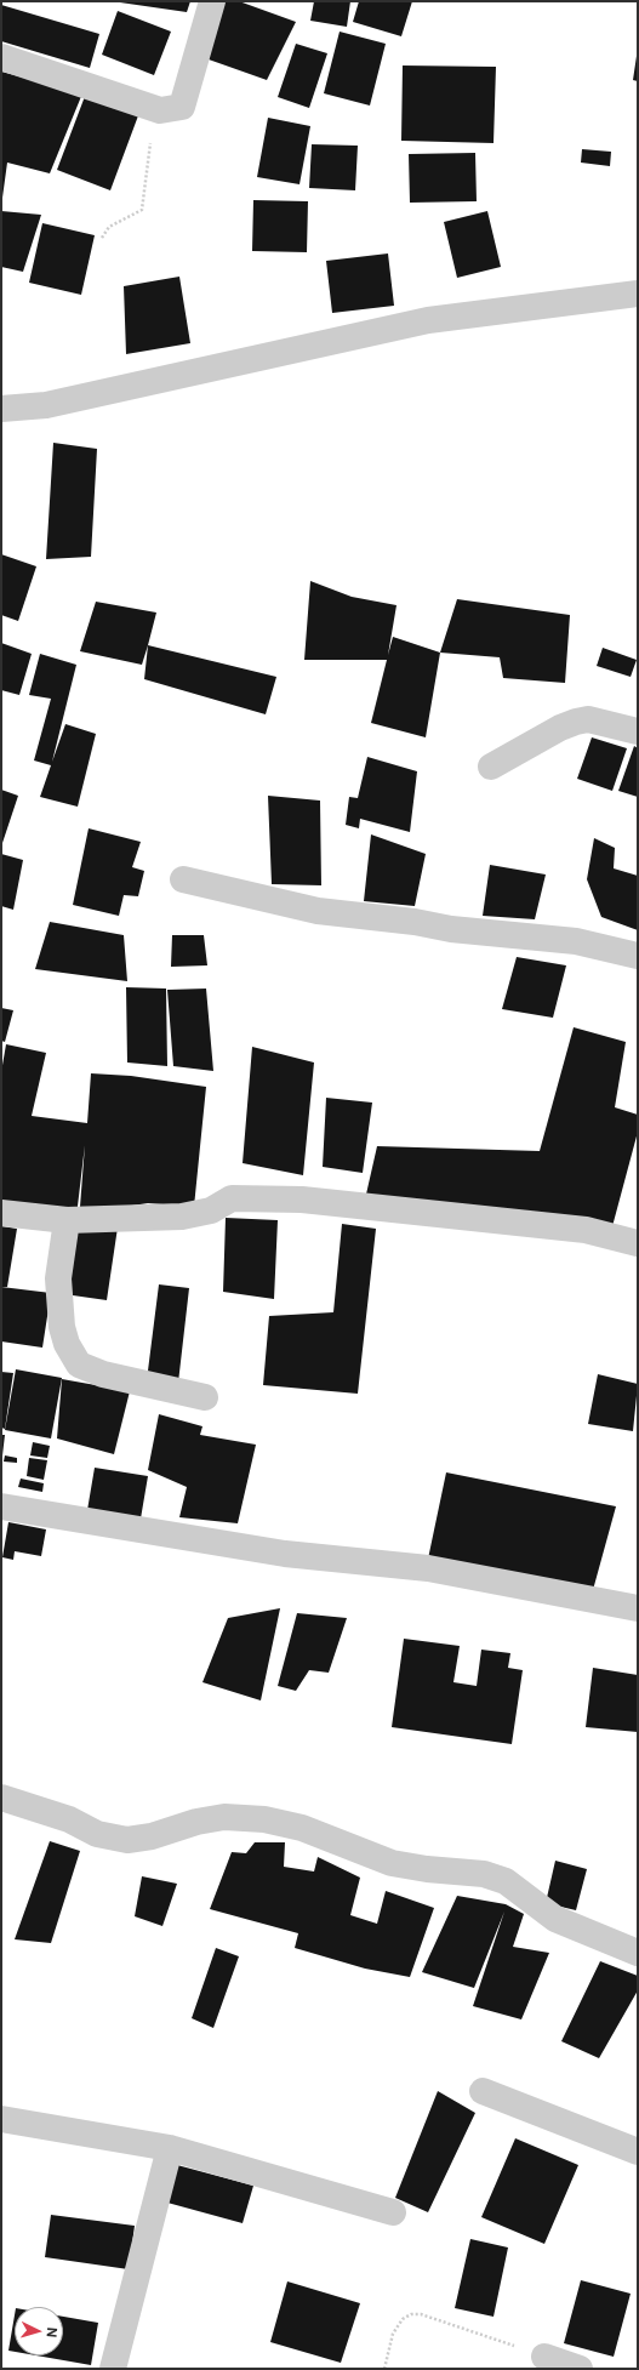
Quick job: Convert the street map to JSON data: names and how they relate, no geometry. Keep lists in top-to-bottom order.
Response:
{
  "north": "right"
}
